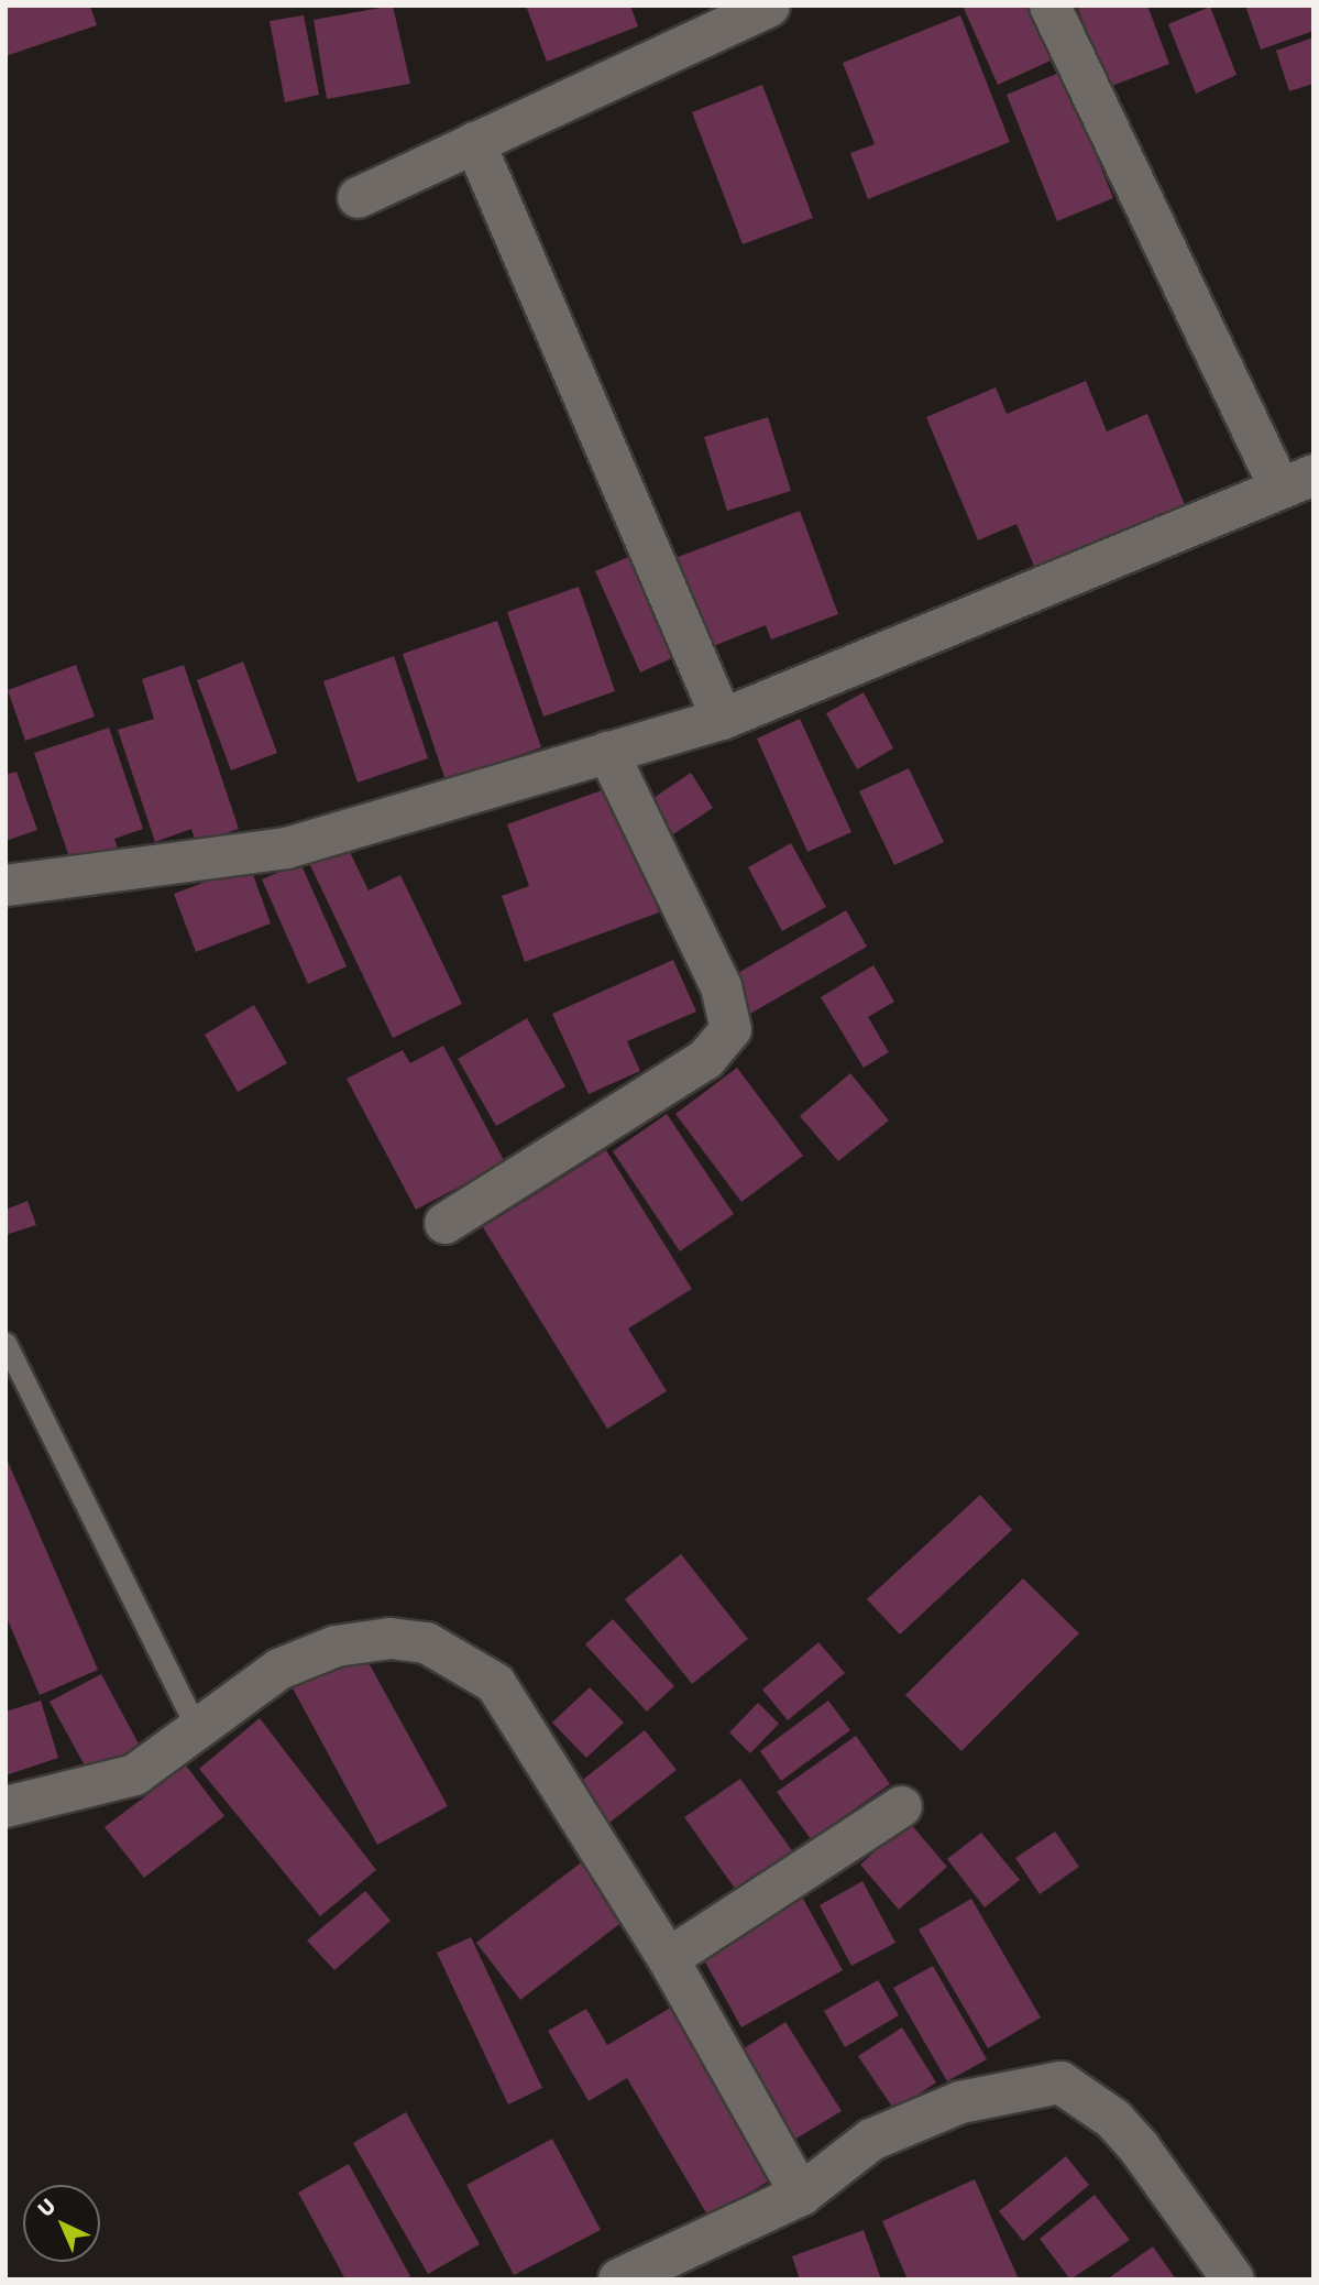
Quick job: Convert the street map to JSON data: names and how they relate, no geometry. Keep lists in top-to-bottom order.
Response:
{
  "north": "top left"
}
